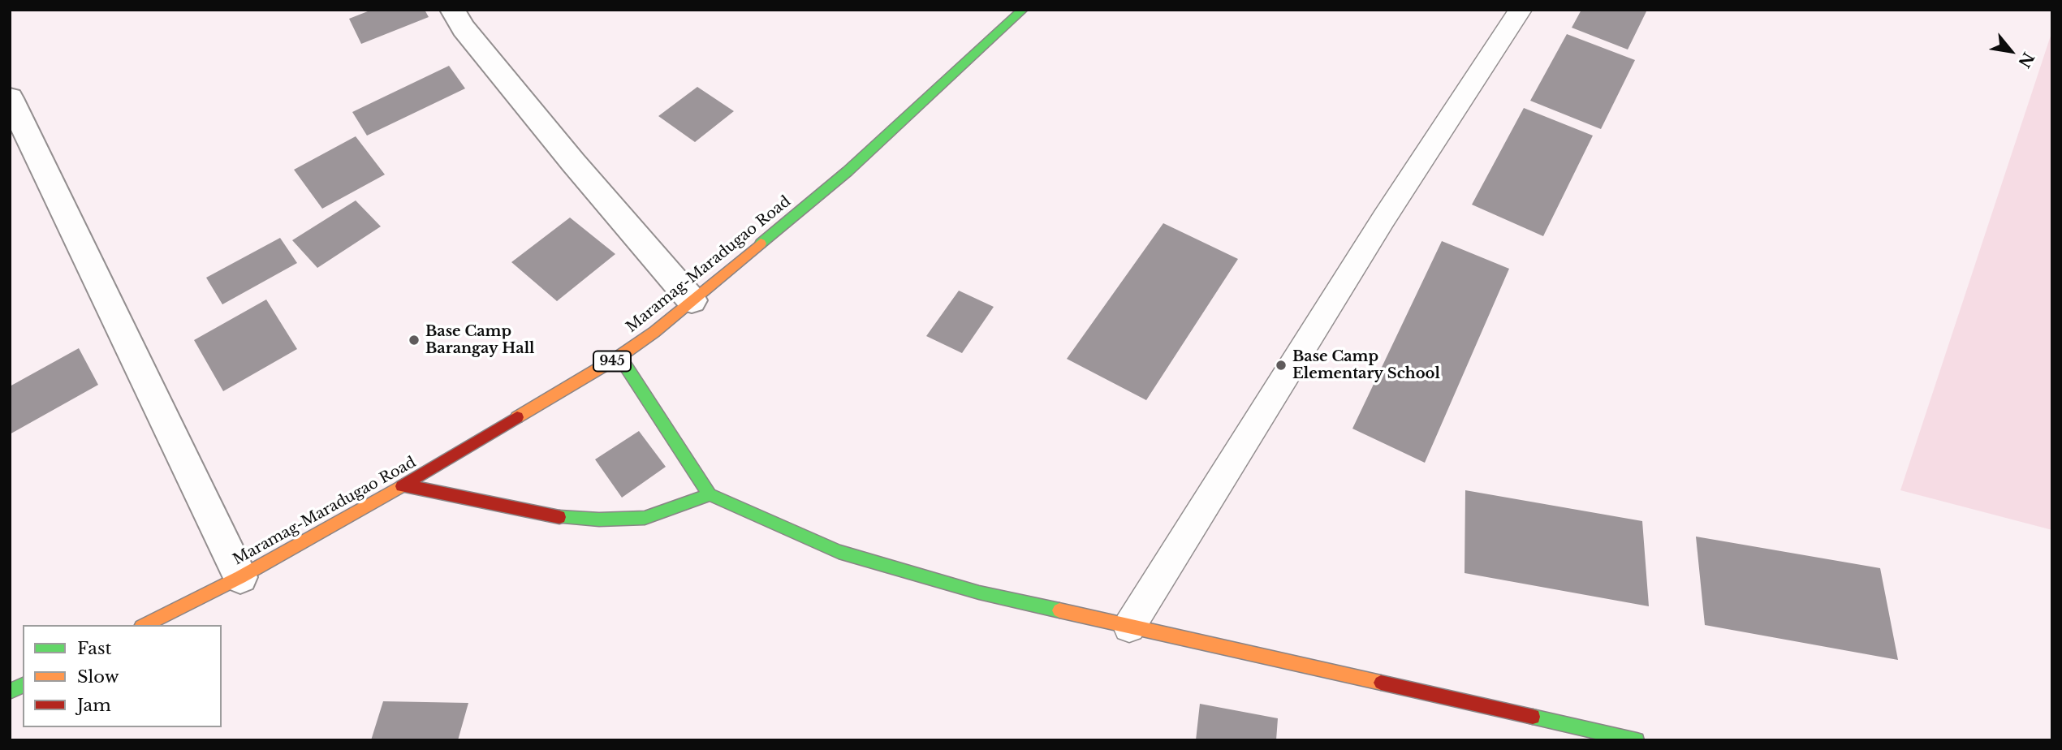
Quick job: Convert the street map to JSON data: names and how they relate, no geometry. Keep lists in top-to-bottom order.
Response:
{
  "streets": {
    "street": ["Maramag-Maradugao Road", "945"]
  },
  "places": ["Base Camp Barangay Hall", "Base Camp Elementary School"],
  "legend": ["Fast", "Slow", "Jam"],
  "north": "bottom right"
}
